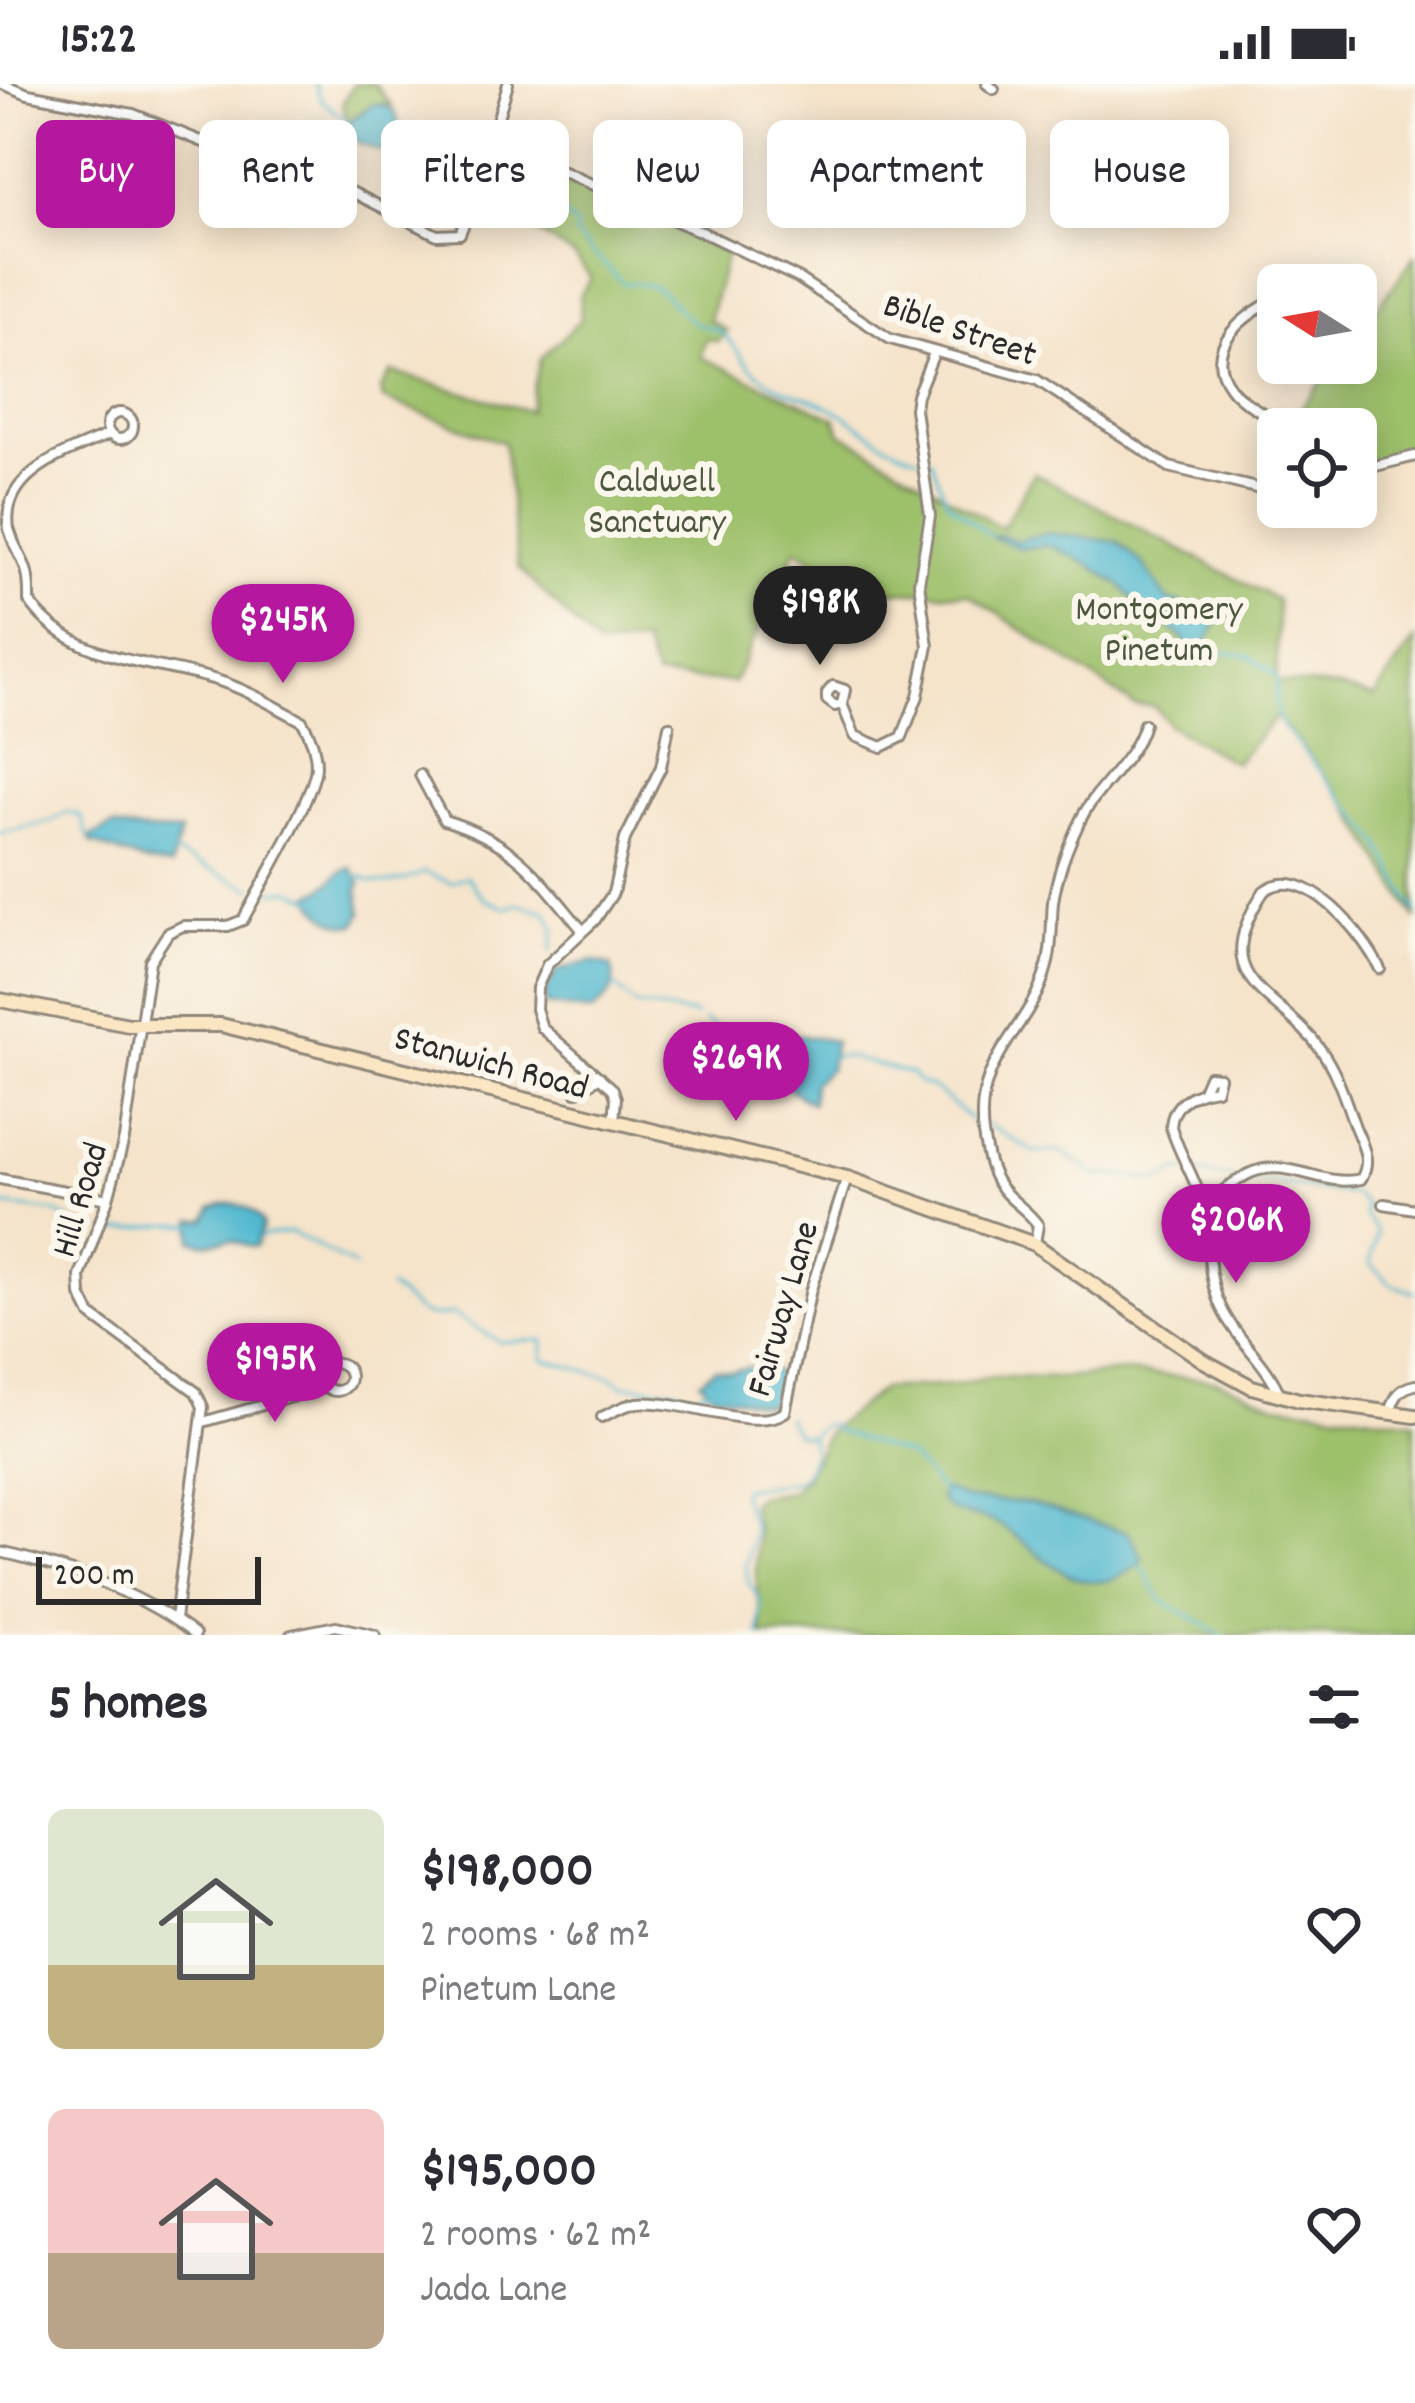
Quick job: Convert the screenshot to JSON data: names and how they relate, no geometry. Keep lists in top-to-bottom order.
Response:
{
  "streets": {
    "street": [
      "Bible Street",
      "Stanwich Road",
      "Hill Road",
      "Fairway Lane"
    ]
  },
  "crossings": [
    ["Stanwich Road", "Hill Road"],
    ["Stanwich Road", "Fairway Lane"]
  ],
  "parks": ["Caldwell Sanctuary", "Montgomery Pinetum"],
  "scale_bar": "200 m",
  "north": "left",
  "page": {
    "status": "15:22",
    "chip": [
      "Buy",
      "Rent",
      "Filters",
      "New",
      "Apartment",
      "House"
    ],
    "price": [
      "$198K",
      "$245K",
      "$269K",
      "$206K",
      "$195K"
    ],
    "scale": "200 m",
    "heading": "5 homes",
    "list": [
      {
        "name": "$198,000",
        "note": "2 rooms · 68 m² · Pinetum Lane"
      },
      {
        "name": "$195,000",
        "note": "2 rooms · 62 m² · Jada Lane"
      }
    ]
  }
}
